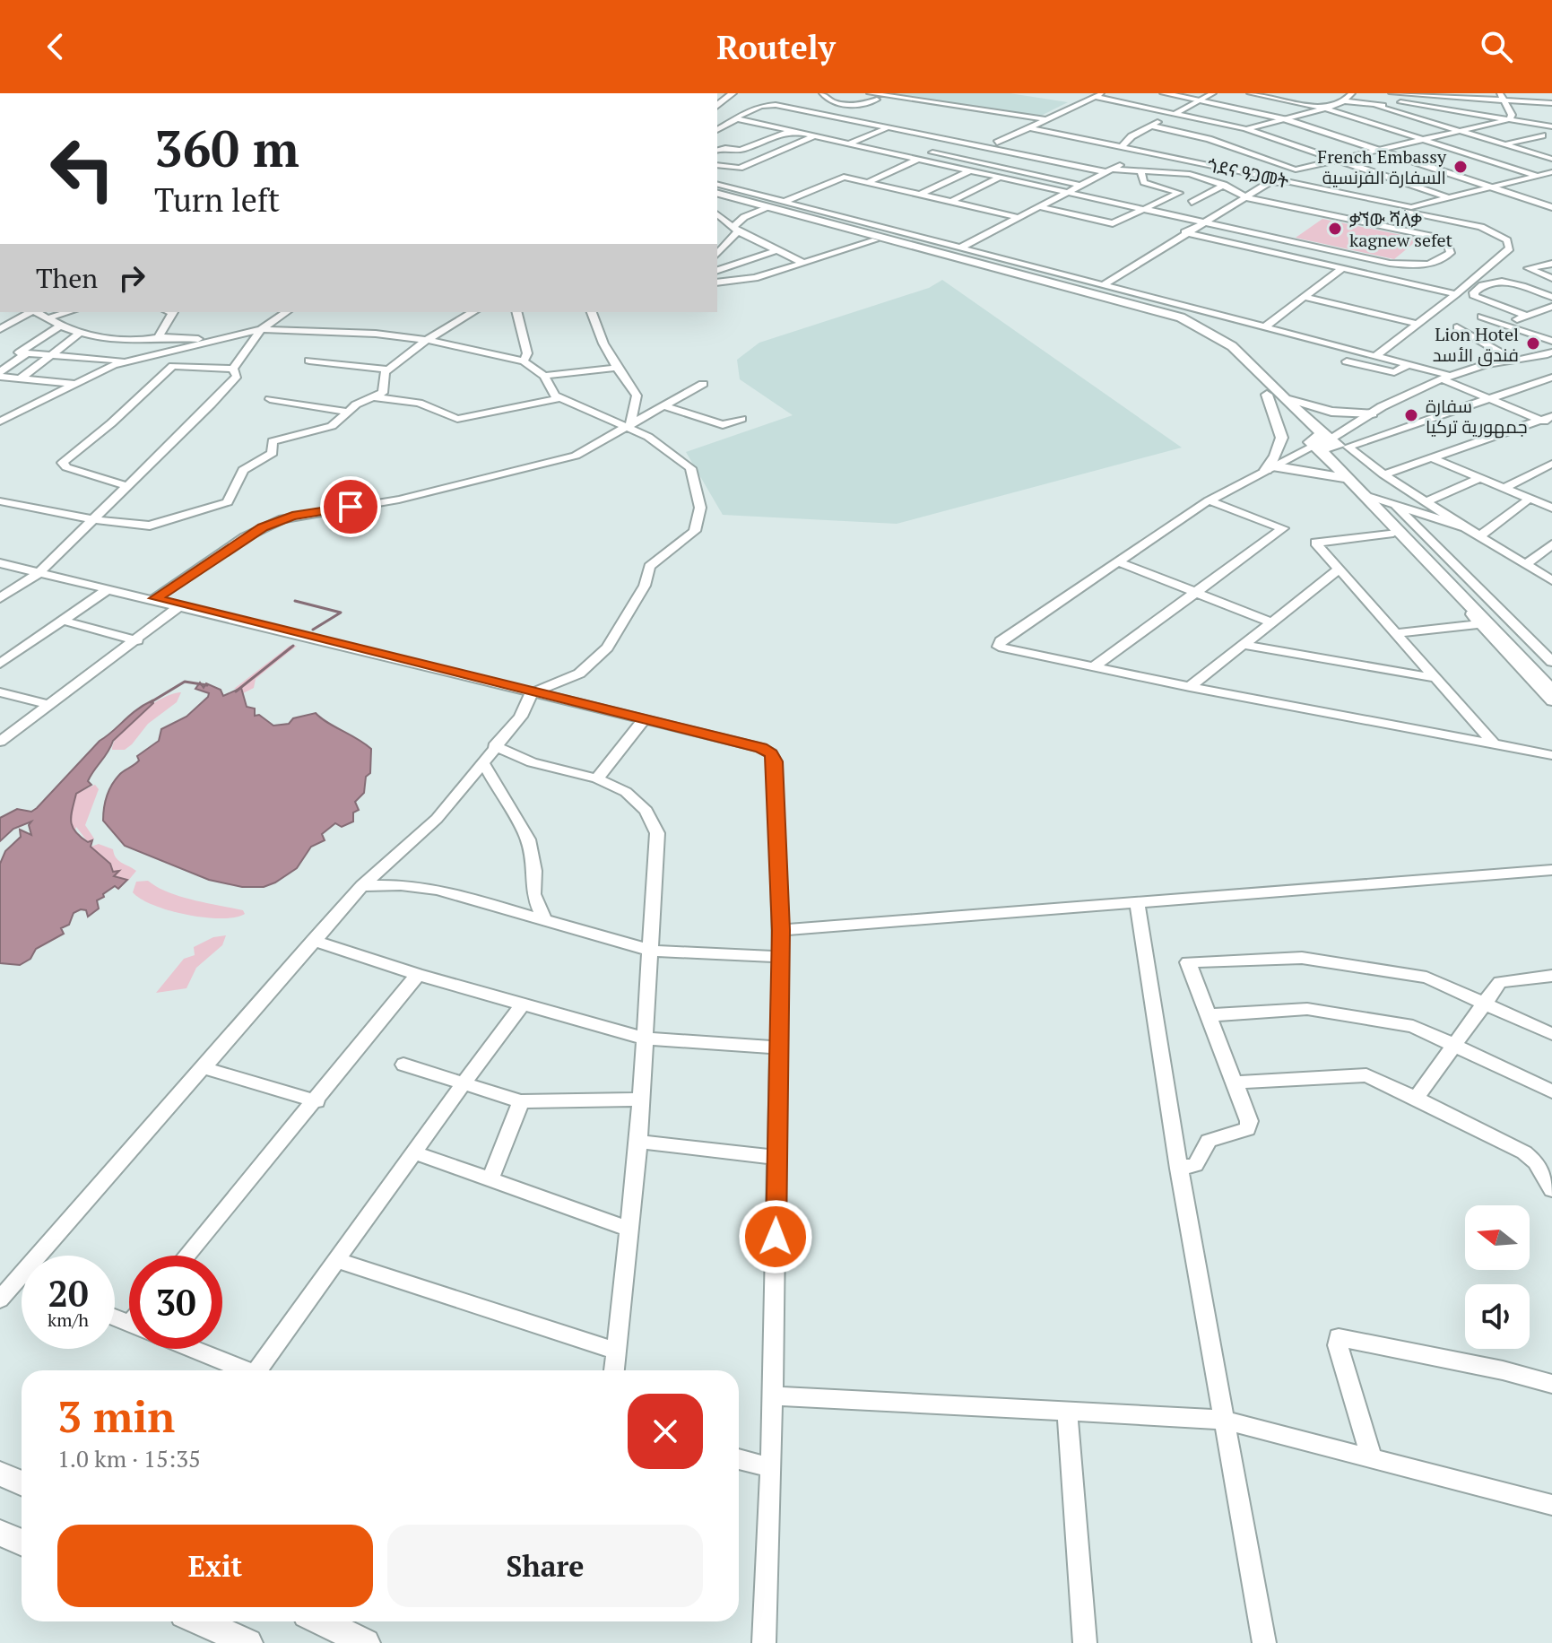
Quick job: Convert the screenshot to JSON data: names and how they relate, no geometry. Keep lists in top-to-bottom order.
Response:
{
  "streets": {
    "street": ["ጎደና ዓጋመት"]
  },
  "places": [
    "French Embassy السفارة الفرنسية",
    "ቃኘው ሻለቃ kagnew sefet",
    "Lion Hotel فندق الأسد",
    "سفارة جمهورية تركيا"
  ],
  "north": "left",
  "page": {
    "header": "Routely",
    "turn": ["360 m", "Turn left"],
    "then": "Then",
    "speed": "20 km/h",
    "limit": "30",
    "heading": ["3 min", "1.0 km · 15:35"],
    "buttons": ["Exit", "Share"]
  }
}
